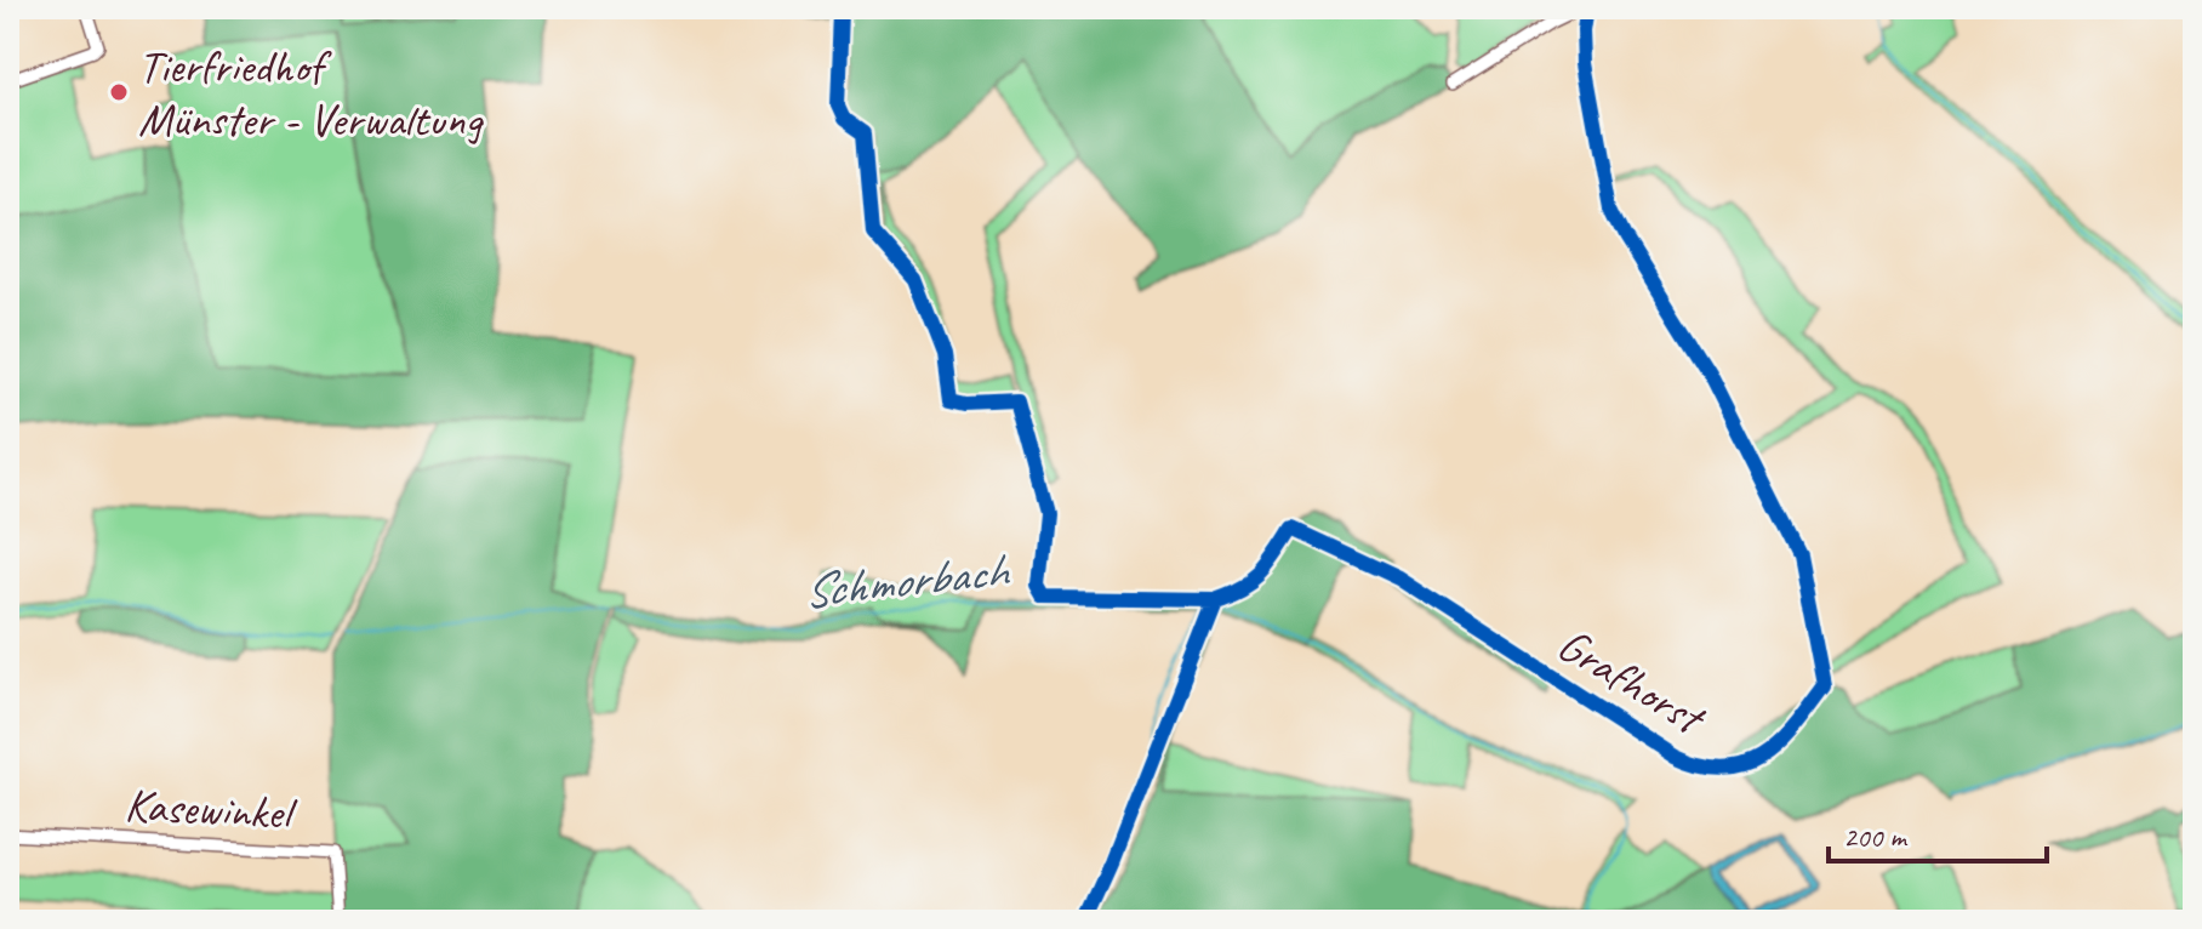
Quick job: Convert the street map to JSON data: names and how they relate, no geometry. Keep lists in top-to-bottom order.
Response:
{
  "streets": {
    "street": ["Grafhorst", "Kasewinkel"]
  },
  "water": ["Schmorbach"],
  "places": ["Tierfriedhof Münster - Verwaltung"],
  "scale_bar": "200 m"
}
